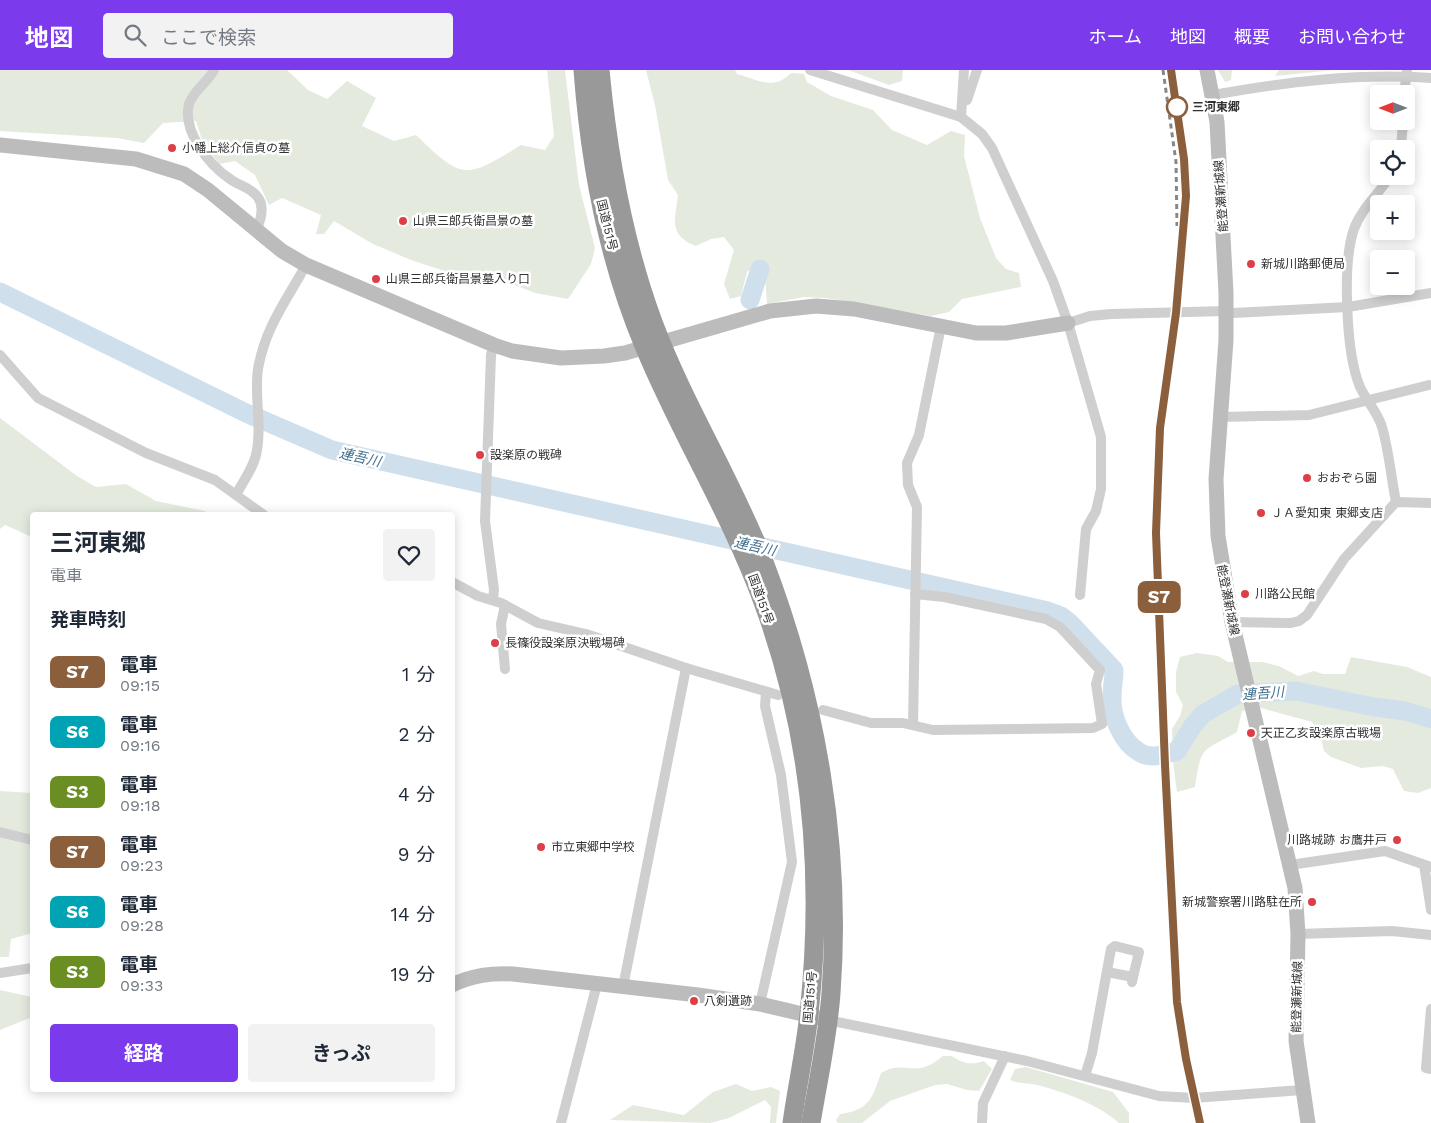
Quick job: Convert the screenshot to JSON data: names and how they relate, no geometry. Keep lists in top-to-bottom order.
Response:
{
  "streets": {
    "highway": ["国道151号"],
    "street": ["能登瀬新城線"]
  },
  "water": ["連吾川"],
  "places": [
    "三河東郷",
    "小幡上総介信貞の墓",
    "山県三郎兵衛昌景の墓",
    "新城川路郵便局",
    "山県三郎兵衛昌景墓入り口",
    "設楽原の戦碑",
    "おおぞら園",
    "ＪＡ愛知東 東郷支店",
    "川路公民館",
    "長篠役設楽原決戦場碑",
    "天正乙亥設楽原古戦場",
    "川路城跡 お鷹井戸",
    "市立東郷中学校",
    "新城警察署川路駐在所",
    "八剣遺跡"
  ],
  "north": "left",
  "page": {
    "header": "地図",
    "search": "ここで検索",
    "nav": [
      "ホーム",
      "地図",
      "概要",
      "お問い合わせ"
    ],
    "on_map": "S7",
    "map_buttons": ["+", "−"],
    "heading": [
      ["三河東郷", "電車"],
      "発車時刻"
    ],
    "list": [
      {
        "mark": "S7",
        "name": "電車",
        "note": "09:15",
        "value": "1 分"
      },
      {
        "mark": "S6",
        "name": "電車",
        "note": "09:16",
        "value": "2 分"
      },
      {
        "mark": "S3",
        "name": "電車",
        "note": "09:18",
        "value": "4 分"
      },
      {
        "mark": "S7",
        "name": "電車",
        "note": "09:23",
        "value": "9 分"
      },
      {
        "mark": "S6",
        "name": "電車",
        "note": "09:28",
        "value": "14 分"
      },
      {
        "mark": "S3",
        "name": "電車",
        "note": "09:33",
        "value": "19 分"
      }
    ],
    "buttons": ["経路", "きっぷ"]
  }
}
